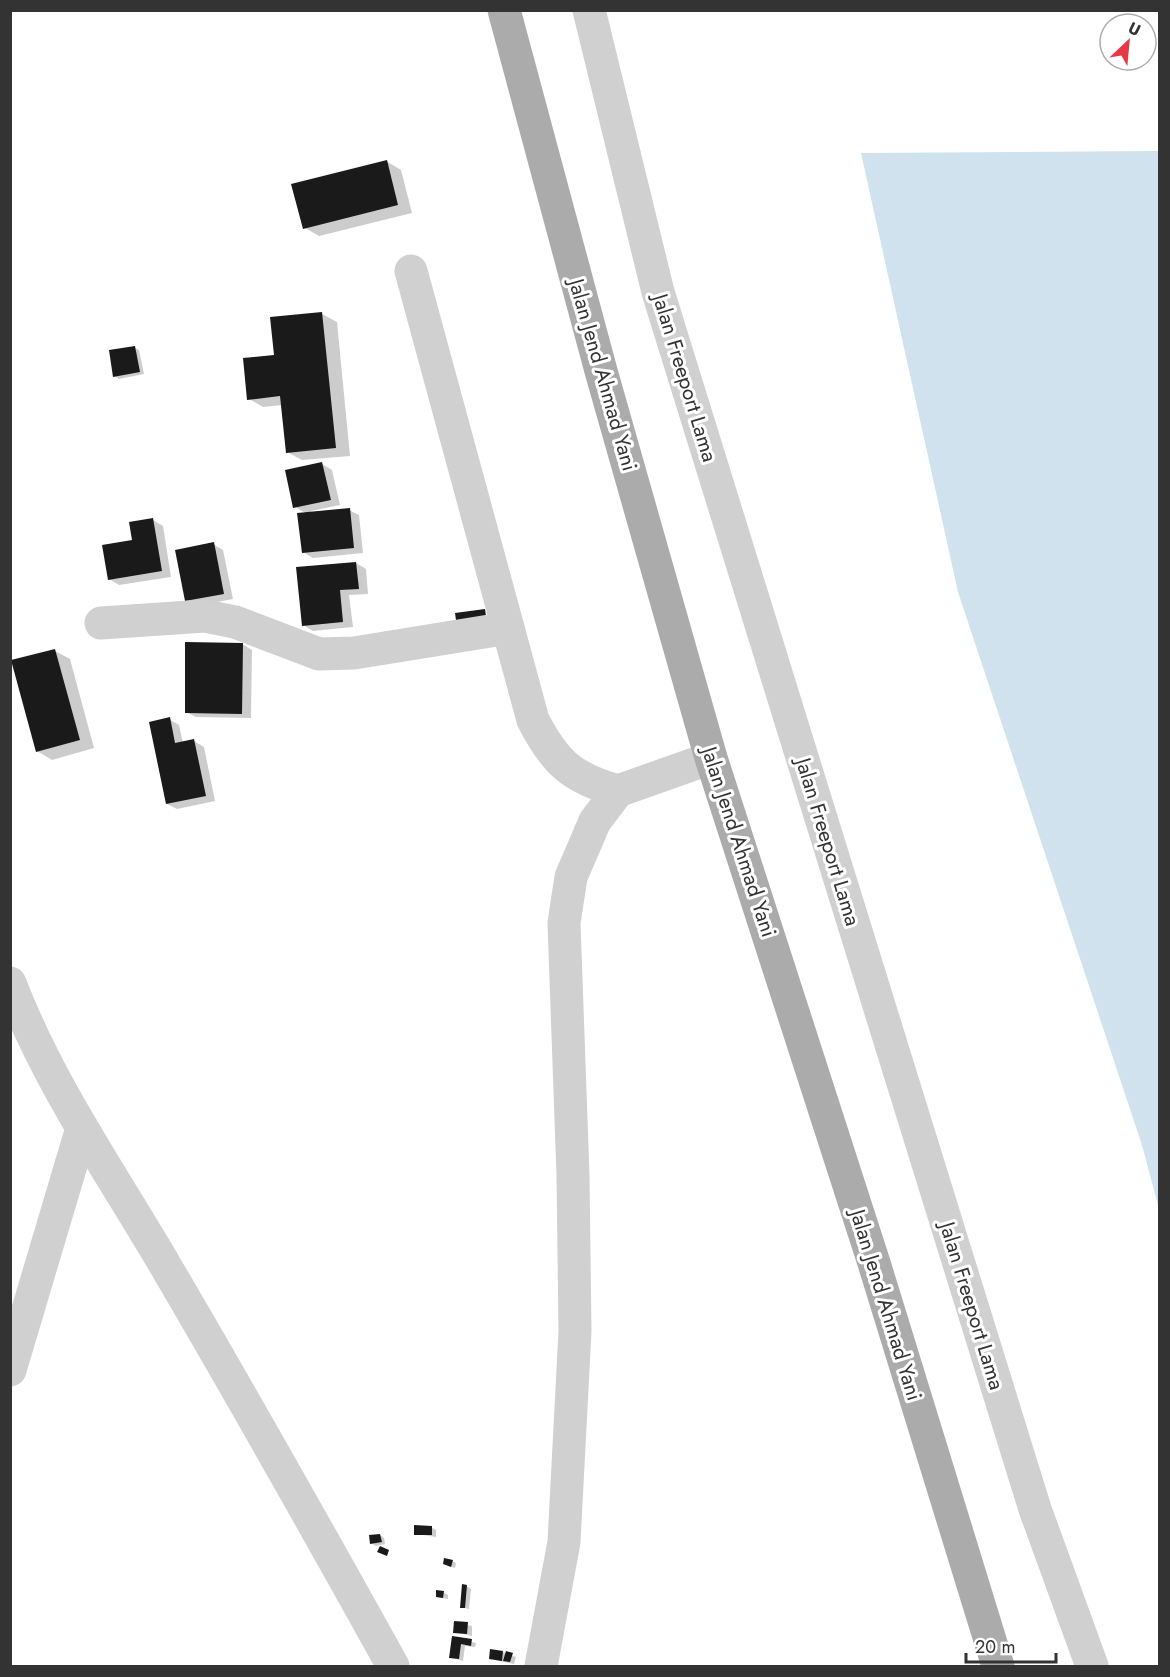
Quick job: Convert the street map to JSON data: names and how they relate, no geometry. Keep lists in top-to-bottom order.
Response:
{
  "streets": {
    "main road": ["Jalan Jend Ahmad Yani"],
    "street": ["Jalan Freeport Lama"]
  },
  "scale_bar": "20 m",
  "north": "top right"
}
